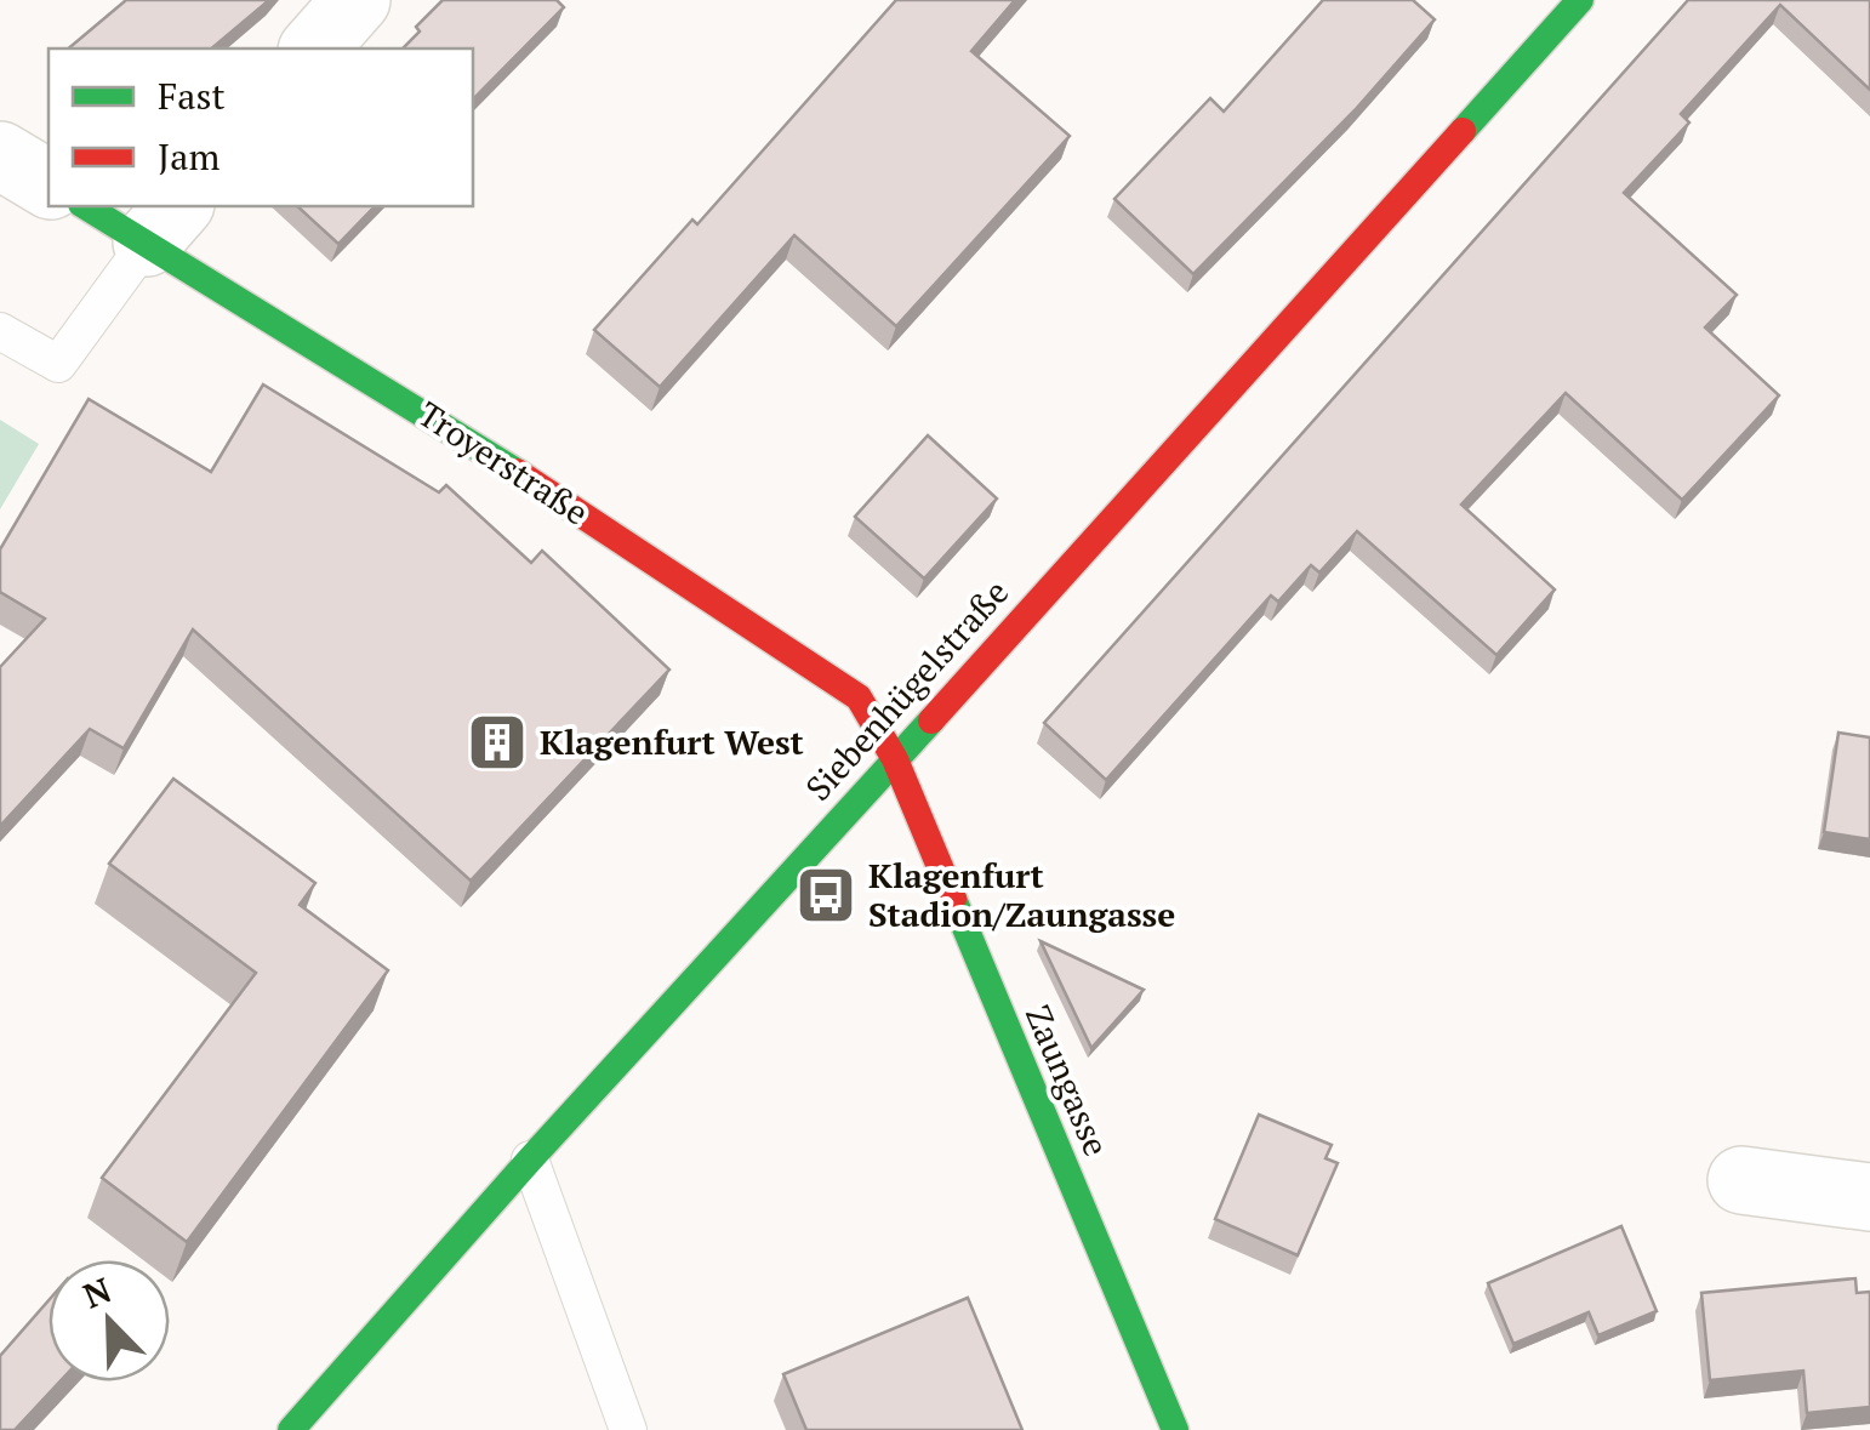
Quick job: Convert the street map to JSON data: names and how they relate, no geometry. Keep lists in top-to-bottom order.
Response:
{
  "streets": {
    "street": ["Troyerstraße", "Siebenhügelstraße", "Zaungasse"]
  },
  "crossings": [
    ["Troyerstraße", "Siebenhügelstraße"],
    ["Troyerstraße", "Zaungasse"],
    ["Siebenhügelstraße", "Zaungasse"]
  ],
  "places": {
    "building": ["Klagenfurt West"],
    "bus stop": ["Klagenfurt Stadion/Zaungasse"]
  },
  "legend": ["Fast", "Jam"],
  "north": "top left"
}
